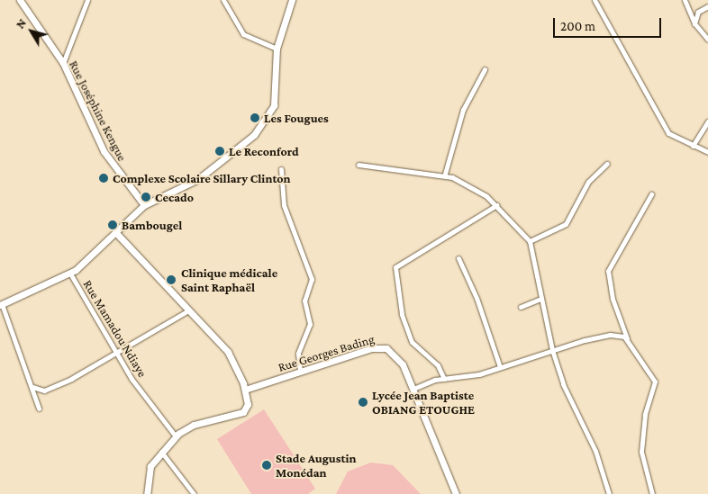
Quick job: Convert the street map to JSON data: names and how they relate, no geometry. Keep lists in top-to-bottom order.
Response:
{
  "streets": {
    "street": ["Rue Joséphine Kengue", "Rue Mamadou Ndiaye", "Rue Georges Bading"]
  },
  "places": [
    "Les Fougues",
    "Le Reconford",
    "Complexe Scolaire Sillary Clinton",
    "Cecado",
    "Bambougel",
    "Clinique médicale Saint Raphaël",
    "Lycée Jean Baptiste OBIANG ETOUGHE",
    "Stade Augustin Monédan"
  ],
  "scale_bar": "200 m",
  "north": "top left"
}
